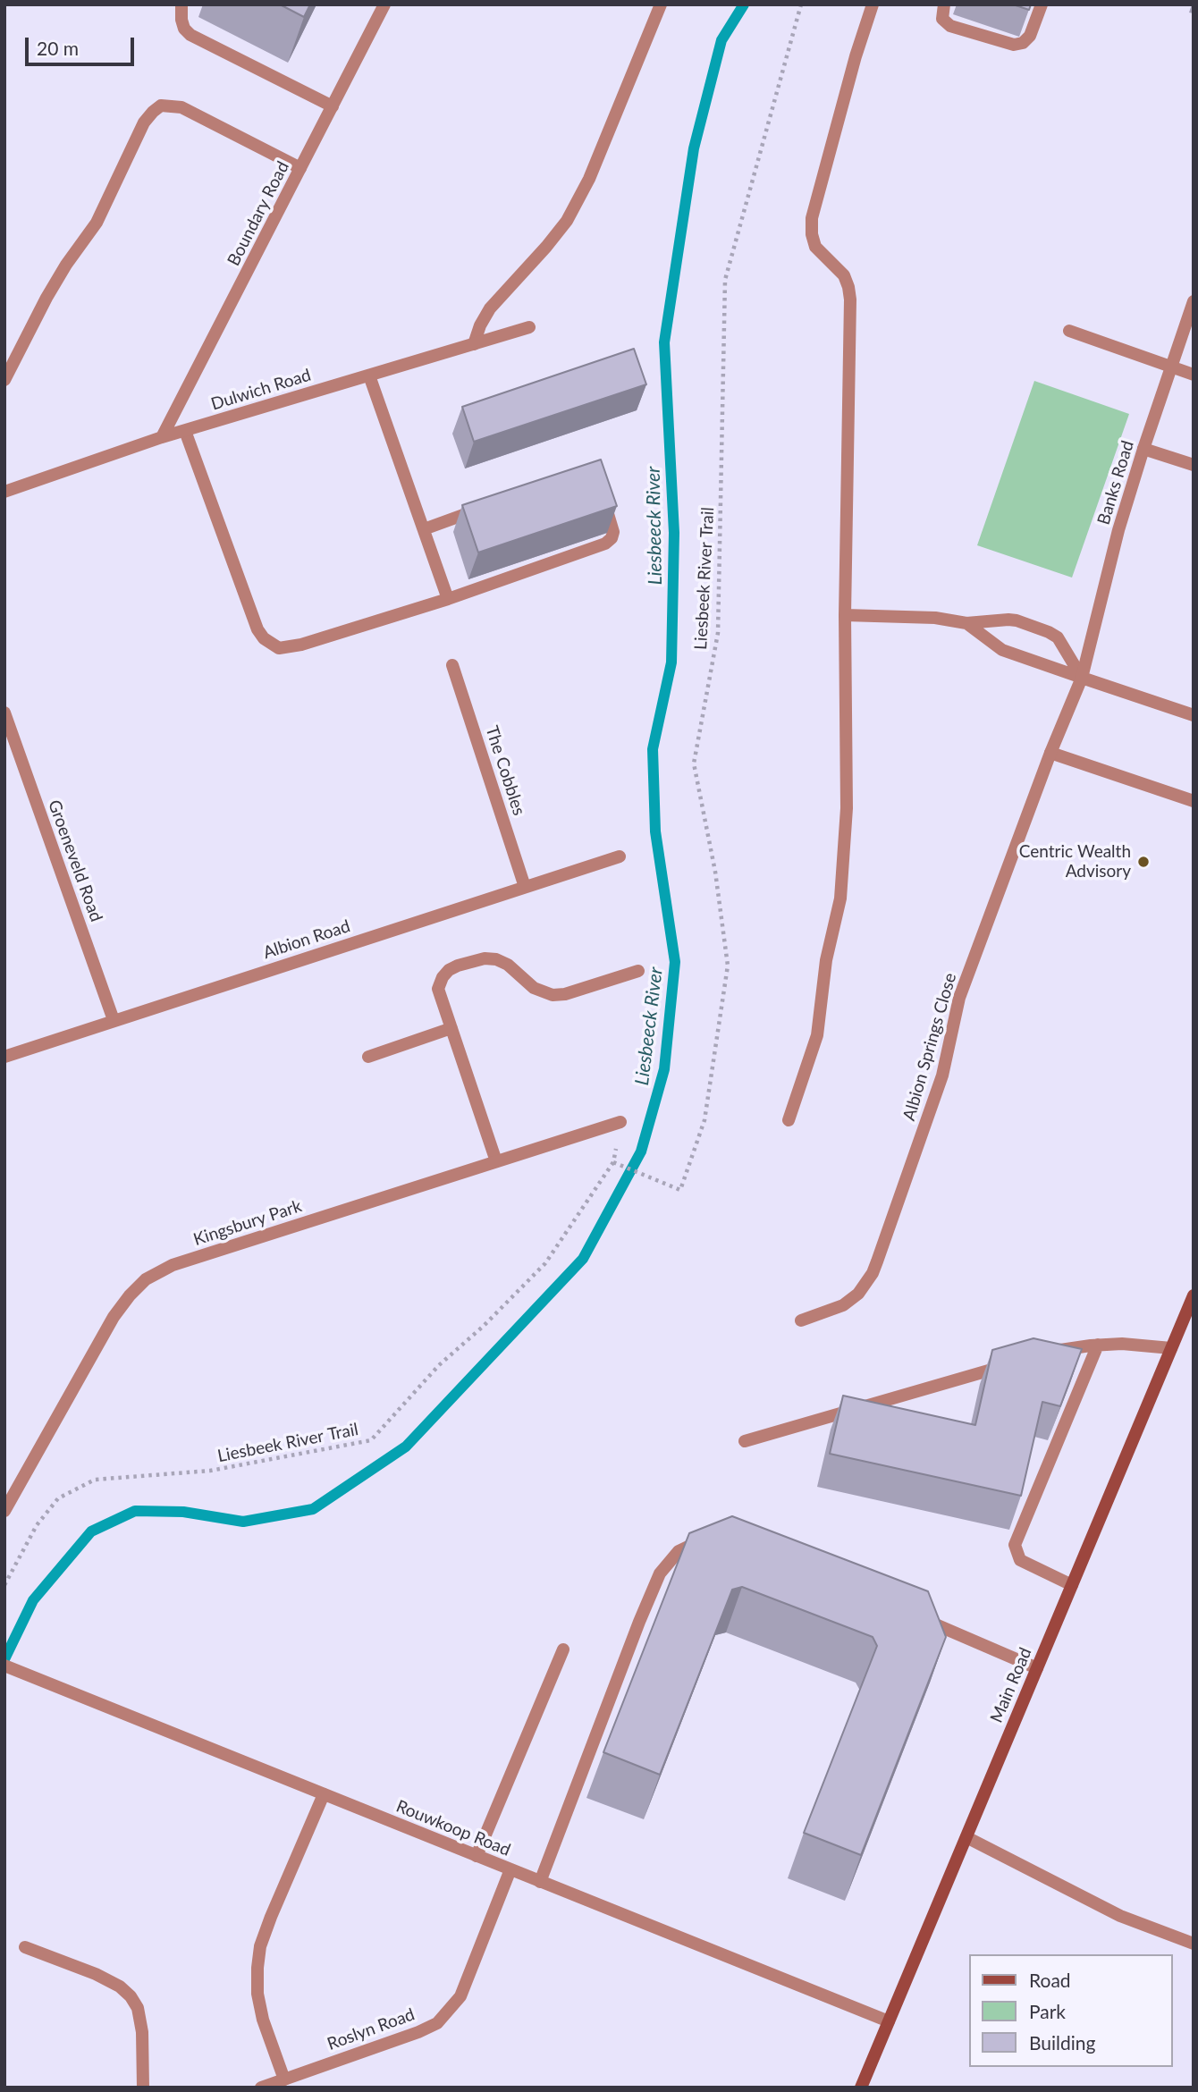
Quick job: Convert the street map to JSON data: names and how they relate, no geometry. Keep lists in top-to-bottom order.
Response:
{
  "streets": {
    "main road": ["Main Road"],
    "street": [
      "Boundary Road",
      "Dulwich Road",
      "Banks Road",
      "The Cobbles",
      "Groeneveld Road",
      "Albion Road",
      "Albion Springs Close",
      "Kingsbury Park",
      "Rouwkoop Road",
      "Roslyn Road"
    ],
    "path": ["Liesbeek River Trail"]
  },
  "crossings": [
    ["Boundary Road", "Dulwich Road"],
    ["Banks Road", "Albion Springs Close"],
    ["The Cobbles", "Albion Road"],
    ["Groeneveld Road", "Albion Road"],
    ["Main Road", "Rouwkoop Road"],
    ["Rouwkoop Road", "Roslyn Road"]
  ],
  "water": ["Liesbeeck River"],
  "places": ["Centric Wealth Advisory"],
  "legend": ["Road", "Park", "Building"],
  "scale_bar": "20 m"
}
